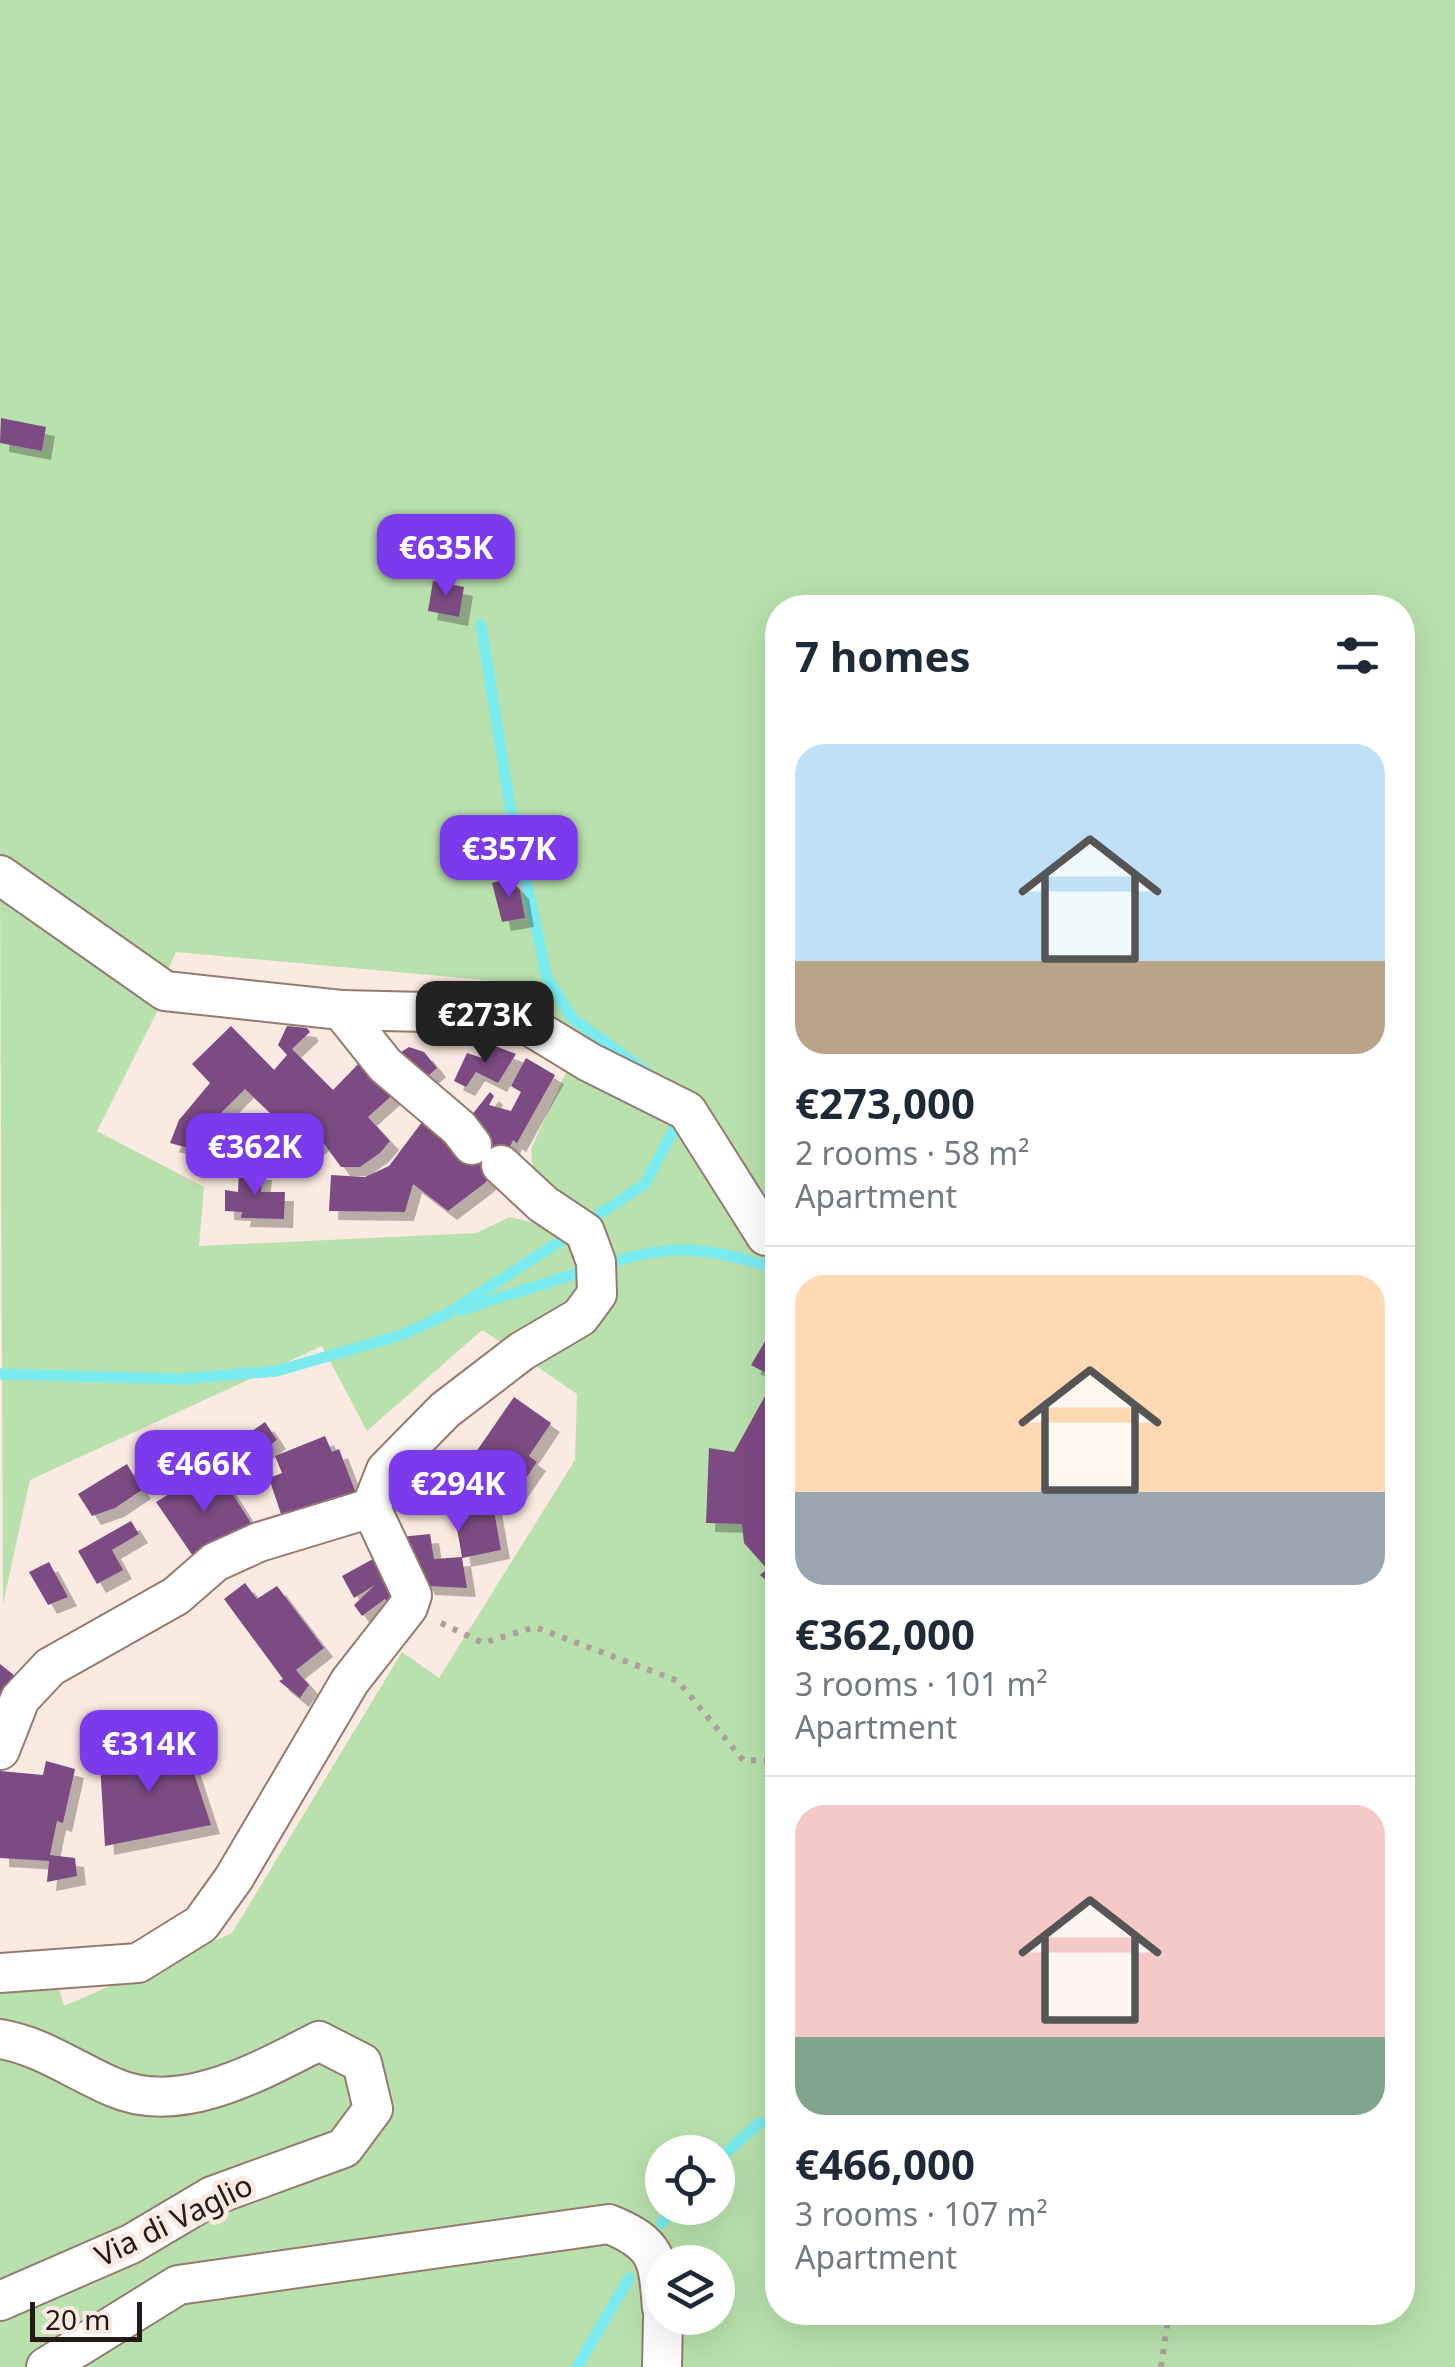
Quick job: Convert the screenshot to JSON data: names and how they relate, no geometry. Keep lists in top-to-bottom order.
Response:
{
  "streets": {
    "street": ["Via di Vaglio"]
  },
  "scale_bar": "20 m",
  "page": {
    "price": [
      "€635K",
      "€357K",
      "€273K",
      "€362K",
      "€466K",
      "€294K",
      "€314K"
    ],
    "heading": "7 homes",
    "list": [
      {
        "name": "€273,000",
        "note": "2 rooms · 58 m² · Apartment"
      },
      {
        "name": "€362,000",
        "note": "3 rooms · 101 m² · Apartment"
      },
      {
        "name": "€466,000",
        "note": "3 rooms · 107 m² · Apartment"
      }
    ],
    "scale": "20 m"
  }
}
